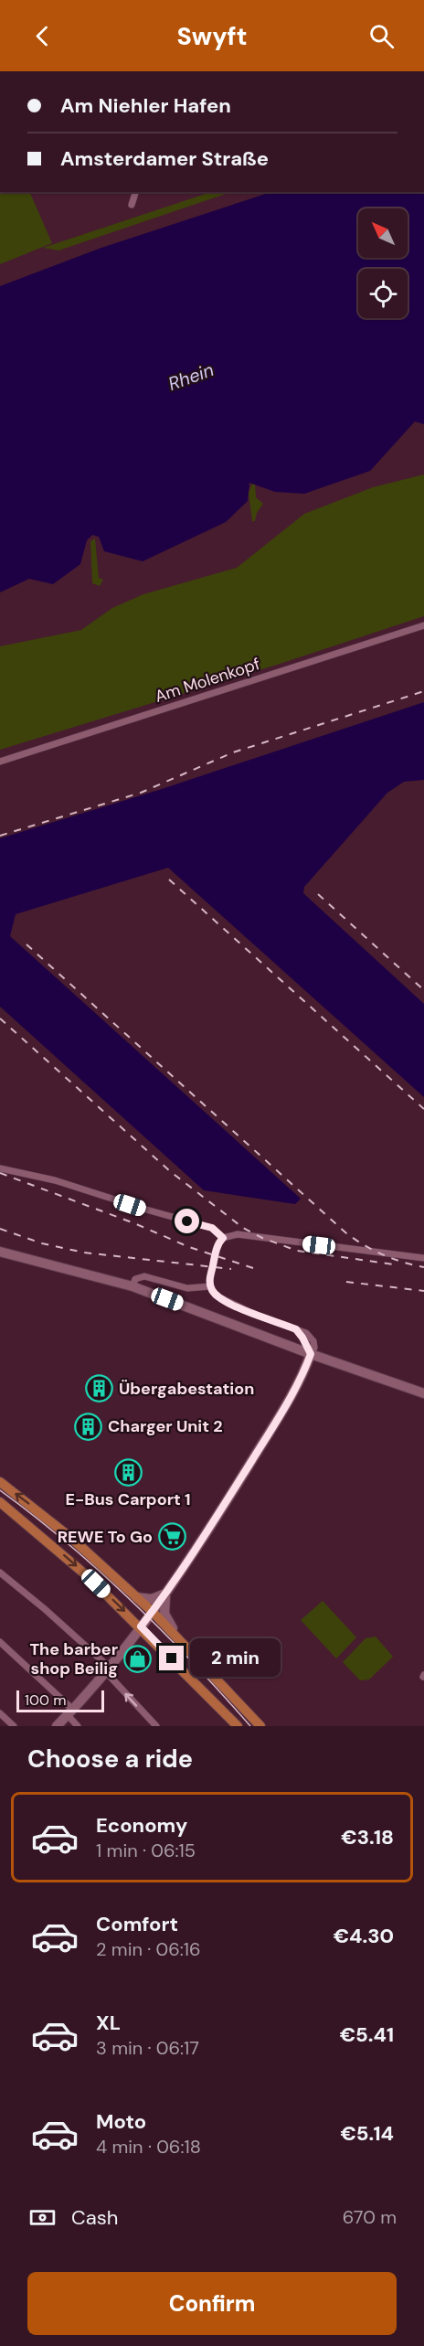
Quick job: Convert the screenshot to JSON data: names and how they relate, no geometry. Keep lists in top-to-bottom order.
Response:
{
  "streets": {
    "street": ["Am Molenkopf"]
  },
  "water": ["Rhein"],
  "places": {
    "building": ["Übergabestation", "Charger Unit 2", "E-Bus Carport 1"],
    "supermarket": ["REWE To Go"],
    "shop": ["The barber shop Beilig"]
  },
  "scale_bar": "100 m",
  "north": "top left",
  "page": {
    "header": "Swyft",
    "banner": ["Am Niehler Hafen", "Amsterdamer Straße"],
    "bubble": "2 min",
    "scale": "100 m",
    "heading": "Choose a ride",
    "list": [
      {
        "name": "Economy",
        "note": "1 min · 06:15",
        "value": "€3.18"
      },
      {
        "name": "Comfort",
        "note": "2 min · 06:16",
        "value": "€4.30"
      },
      {
        "name": "XL",
        "note": "3 min · 06:17",
        "value": "€5.41"
      },
      {
        "name": "Moto",
        "note": "4 min · 06:18",
        "value": "€5.14"
      }
    ],
    "pay": ["Cash", "670 m"],
    "buttons": "Confirm"
  }
}
